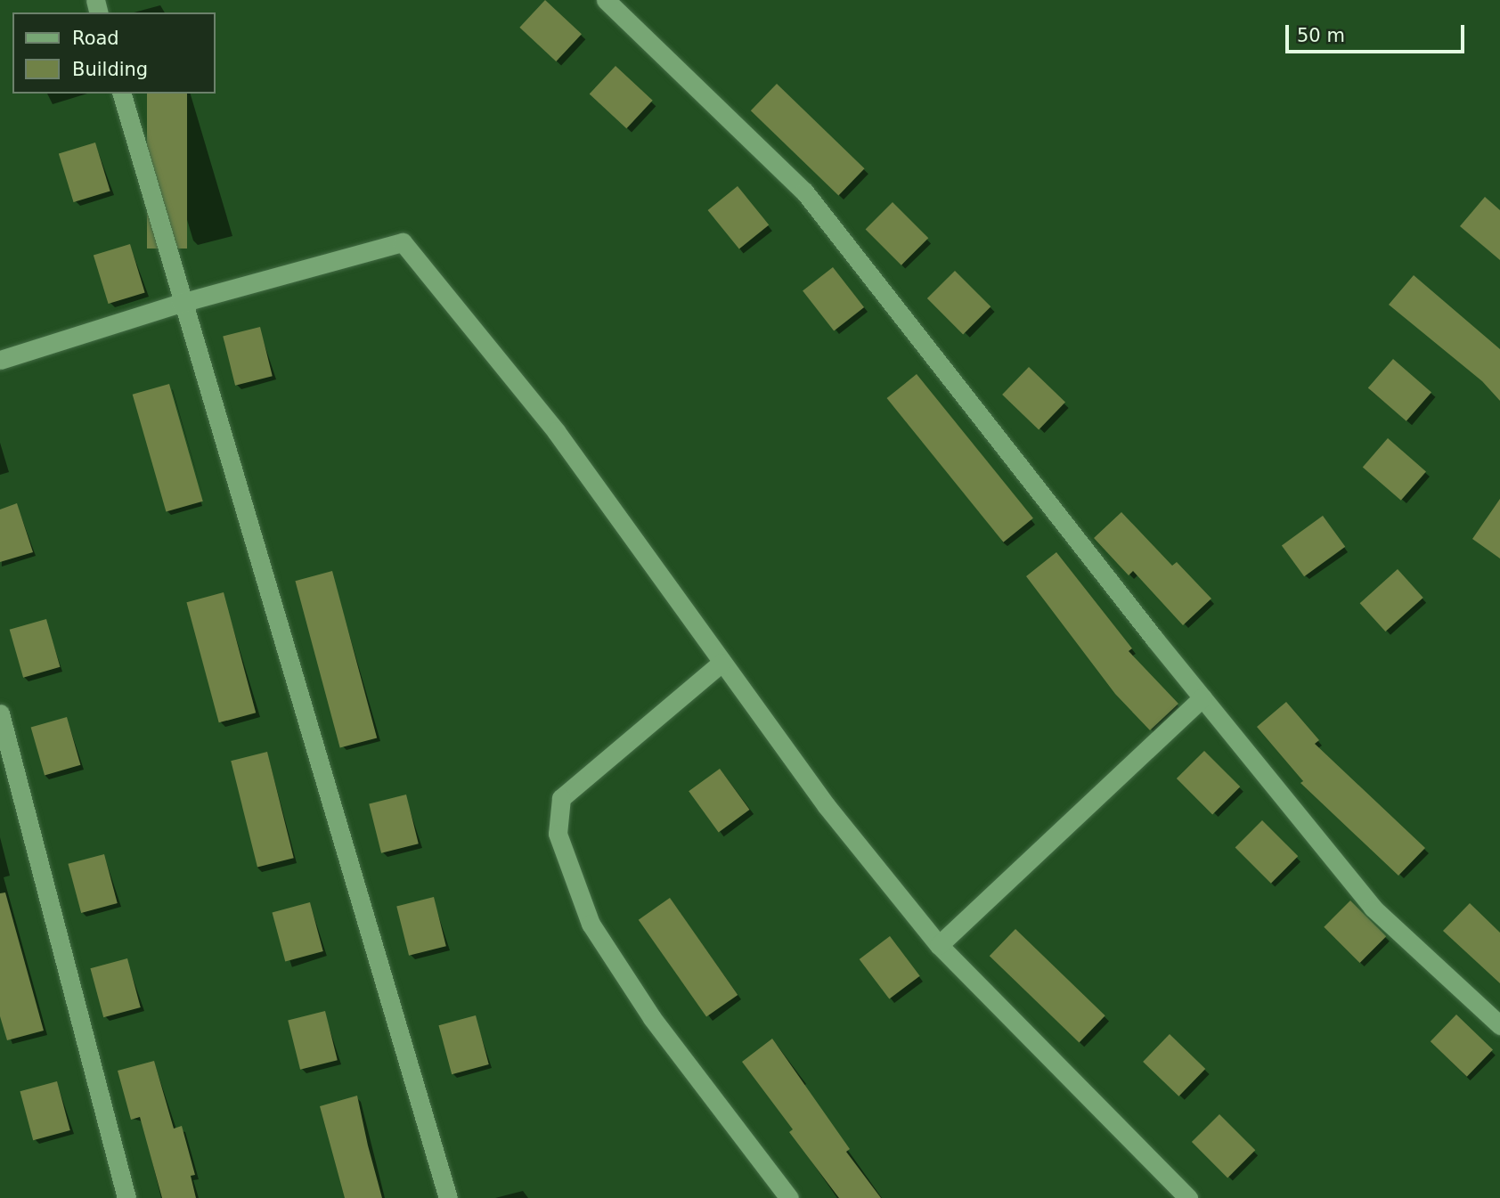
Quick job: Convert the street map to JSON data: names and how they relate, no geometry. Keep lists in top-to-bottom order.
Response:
{
  "legend": ["Road", "Building"],
  "scale_bar": "50 m"
}
